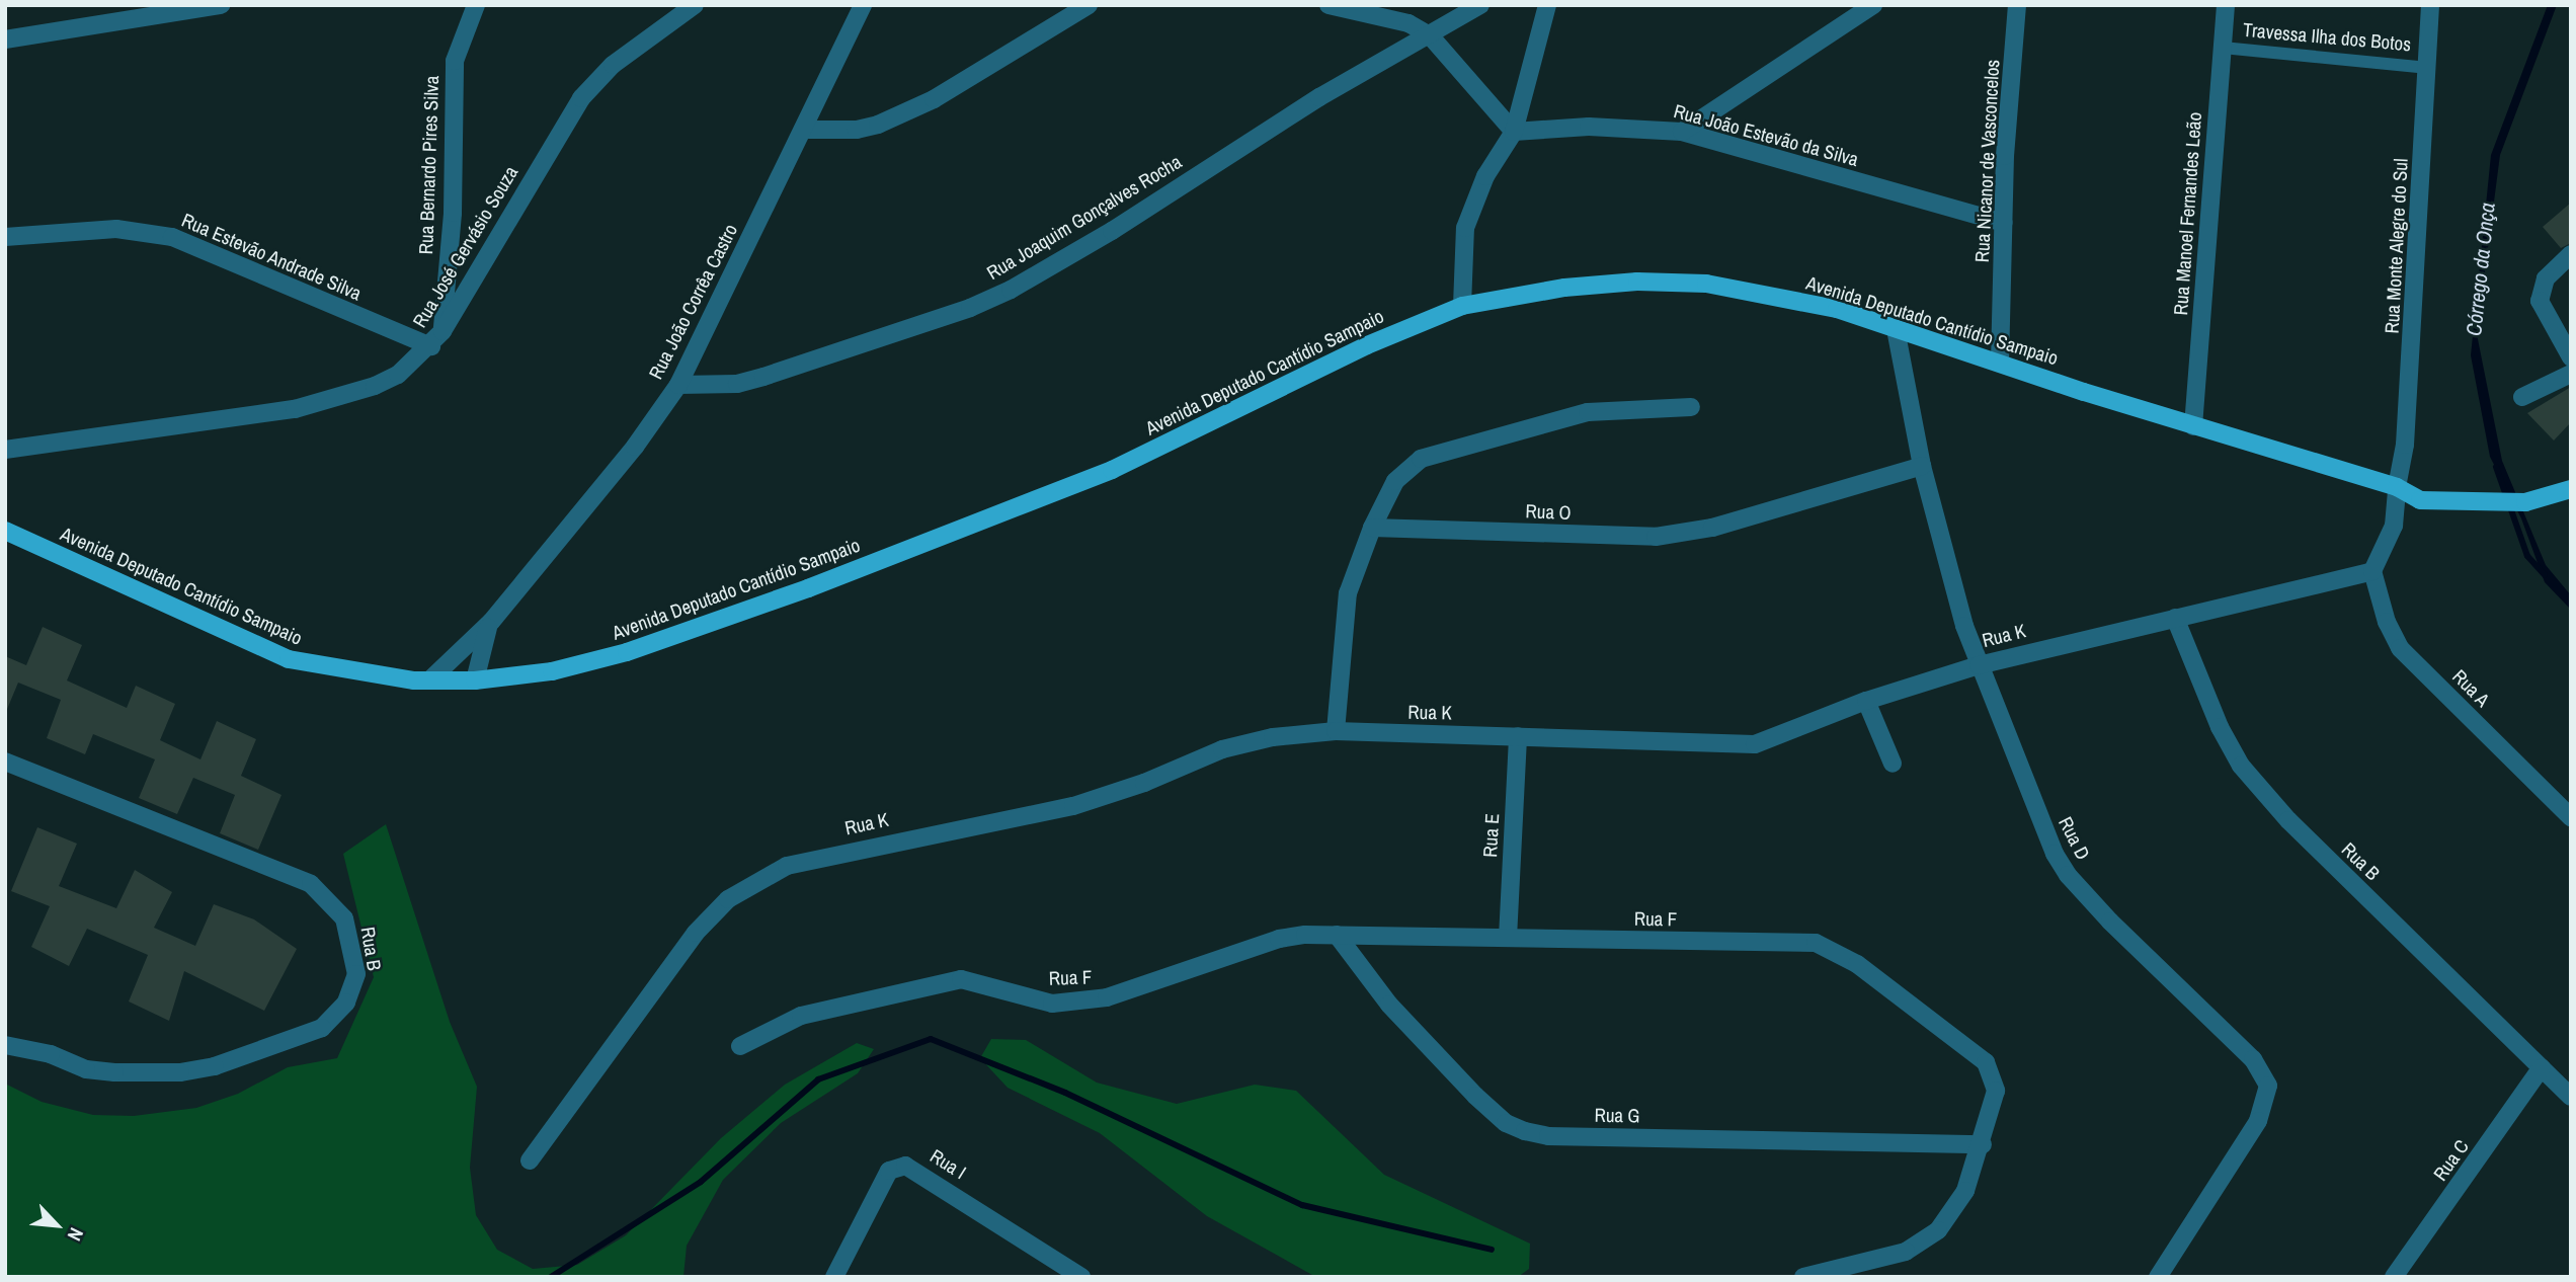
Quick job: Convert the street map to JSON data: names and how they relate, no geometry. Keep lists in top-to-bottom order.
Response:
{
  "streets": {
    "main road": ["Avenida Deputado Cantídio Sampaio"],
    "street": [
      "Rua João Estevão da Silva",
      "Rua Nicanor de Vasconcelos",
      "Rua Bernardo Pires Silva",
      "Rua Manoel Fernandes Leão",
      "Rua Joaquim Gonçalves Rocha",
      "Rua Monte Alegre do Sul",
      "Rua José Gervásio Souza",
      "Rua Estevão Andrade Silva",
      "Rua João Corrêa Castro",
      "Rua O",
      "Rua K",
      "Rua A",
      "Rua E",
      "Rua D",
      "Rua B",
      "Rua F",
      "Rua G",
      "Rua C",
      "Rua I"
    ],
    "lane": ["Travessa Ilha dos Botos"]
  },
  "crossings": [
    ["Travessa Ilha dos Botos", "Rua Manoel Fernandes Leão"],
    ["Travessa Ilha dos Botos", "Rua Monte Alegre do Sul"],
    ["Rua João Estevão da Silva", "Rua Nicanor de Vasconcelos"],
    ["Rua Nicanor de Vasconcelos", "Avenida Deputado Cantídio Sampaio"],
    ["Rua Bernardo Pires Silva", "Rua José Gervásio Souza"],
    ["Rua Manoel Fernandes Leão", "Avenida Deputado Cantídio Sampaio"],
    ["Rua Joaquim Gonçalves Rocha", "Rua João Corrêa Castro"],
    ["Rua Monte Alegre do Sul", "Avenida Deputado Cantídio Sampaio"],
    ["Rua José Gervásio Souza", "Rua Estevão Andrade Silva"],
    ["Rua João Corrêa Castro", "Avenida Deputado Cantídio Sampaio"],
    ["Avenida Deputado Cantídio Sampaio", "Rua D"],
    ["Rua O", "Rua D"],
    ["Rua K", "Rua A"],
    ["Rua K", "Rua E"],
    ["Rua K", "Rua D"],
    ["Rua K", "Rua B"],
    ["Rua E", "Rua F"],
    ["Rua B", "Rua C"],
    ["Rua F", "Rua G"]
  ],
  "water": ["Córrego da Onça"],
  "north": "bottom right"
}
